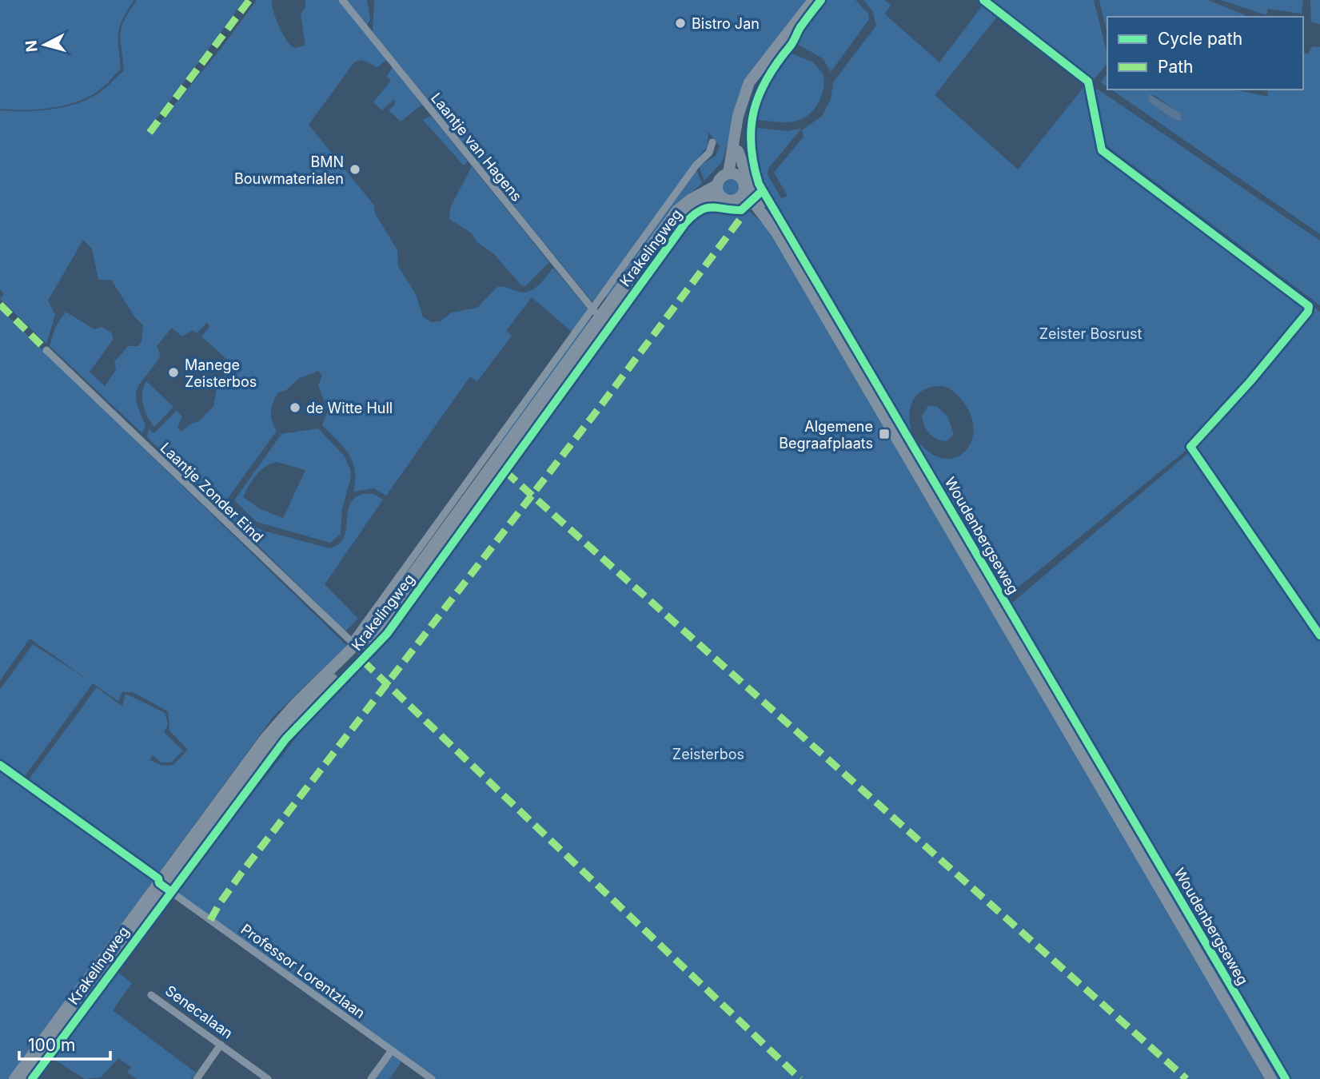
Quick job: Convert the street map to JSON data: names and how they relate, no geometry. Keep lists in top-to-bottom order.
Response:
{
  "streets": {
    "main road": ["Krakelingweg", "Woudenbergseweg"],
    "street": [
      "Laantje van Hagens",
      "Laantje Zonder Eind",
      "Professor Lorentzlaan",
      "Senecalaan"
    ]
  },
  "crossings": [
    ["Laantje van Hagens", "Krakelingweg"],
    ["Krakelingweg", "Laantje Zonder Eind"],
    ["Krakelingweg", "Woudenbergseweg"],
    ["Krakelingweg", "Professor Lorentzlaan"]
  ],
  "parks": ["Zeister Bosrust", "Zeisterbos"],
  "places": {
    "other": [
      "Bistro Jan",
      "BMN Bouwmaterialen",
      "Manege Zeisterbos",
      "de Witte Hull"
    ],
    "transit": ["Algemene Begraafplaats"]
  },
  "legend": ["Cycle path", "Path"],
  "scale_bar": "100 m",
  "north": "left"
}
